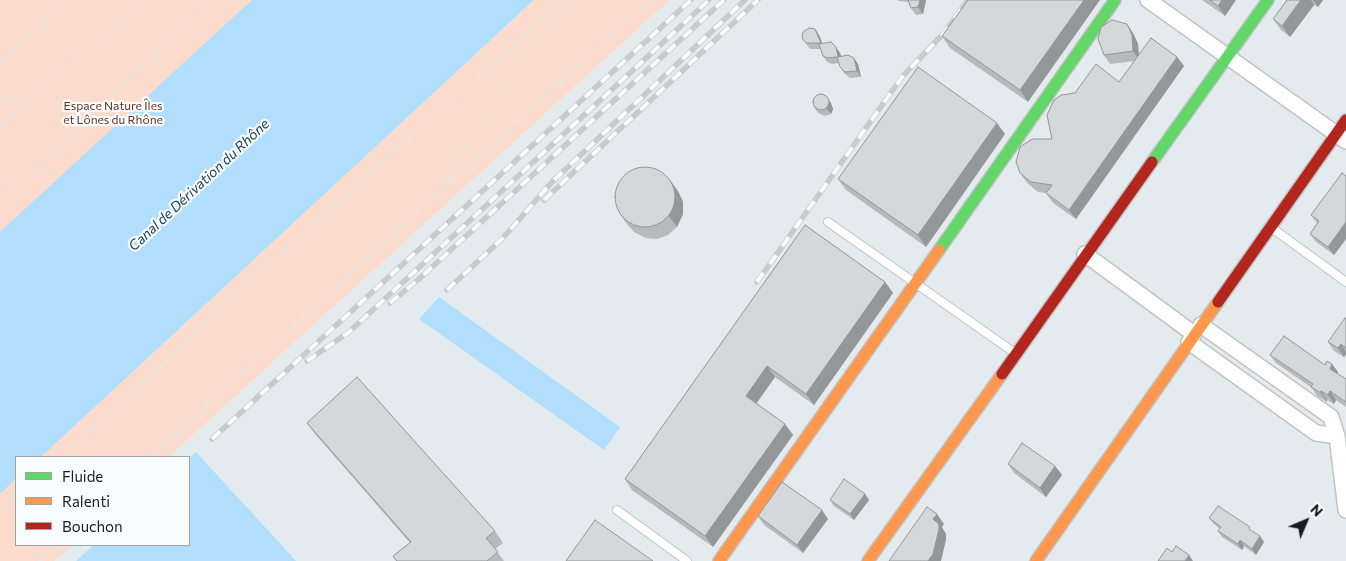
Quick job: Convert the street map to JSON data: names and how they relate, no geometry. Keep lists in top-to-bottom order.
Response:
{
  "water": ["Canal de Dérivation du Rhône"],
  "parks": ["Espace Nature Îles et Lônes du Rhône"],
  "legend": ["Fluide", "Ralenti", "Bouchon"],
  "north": "top right"
}
